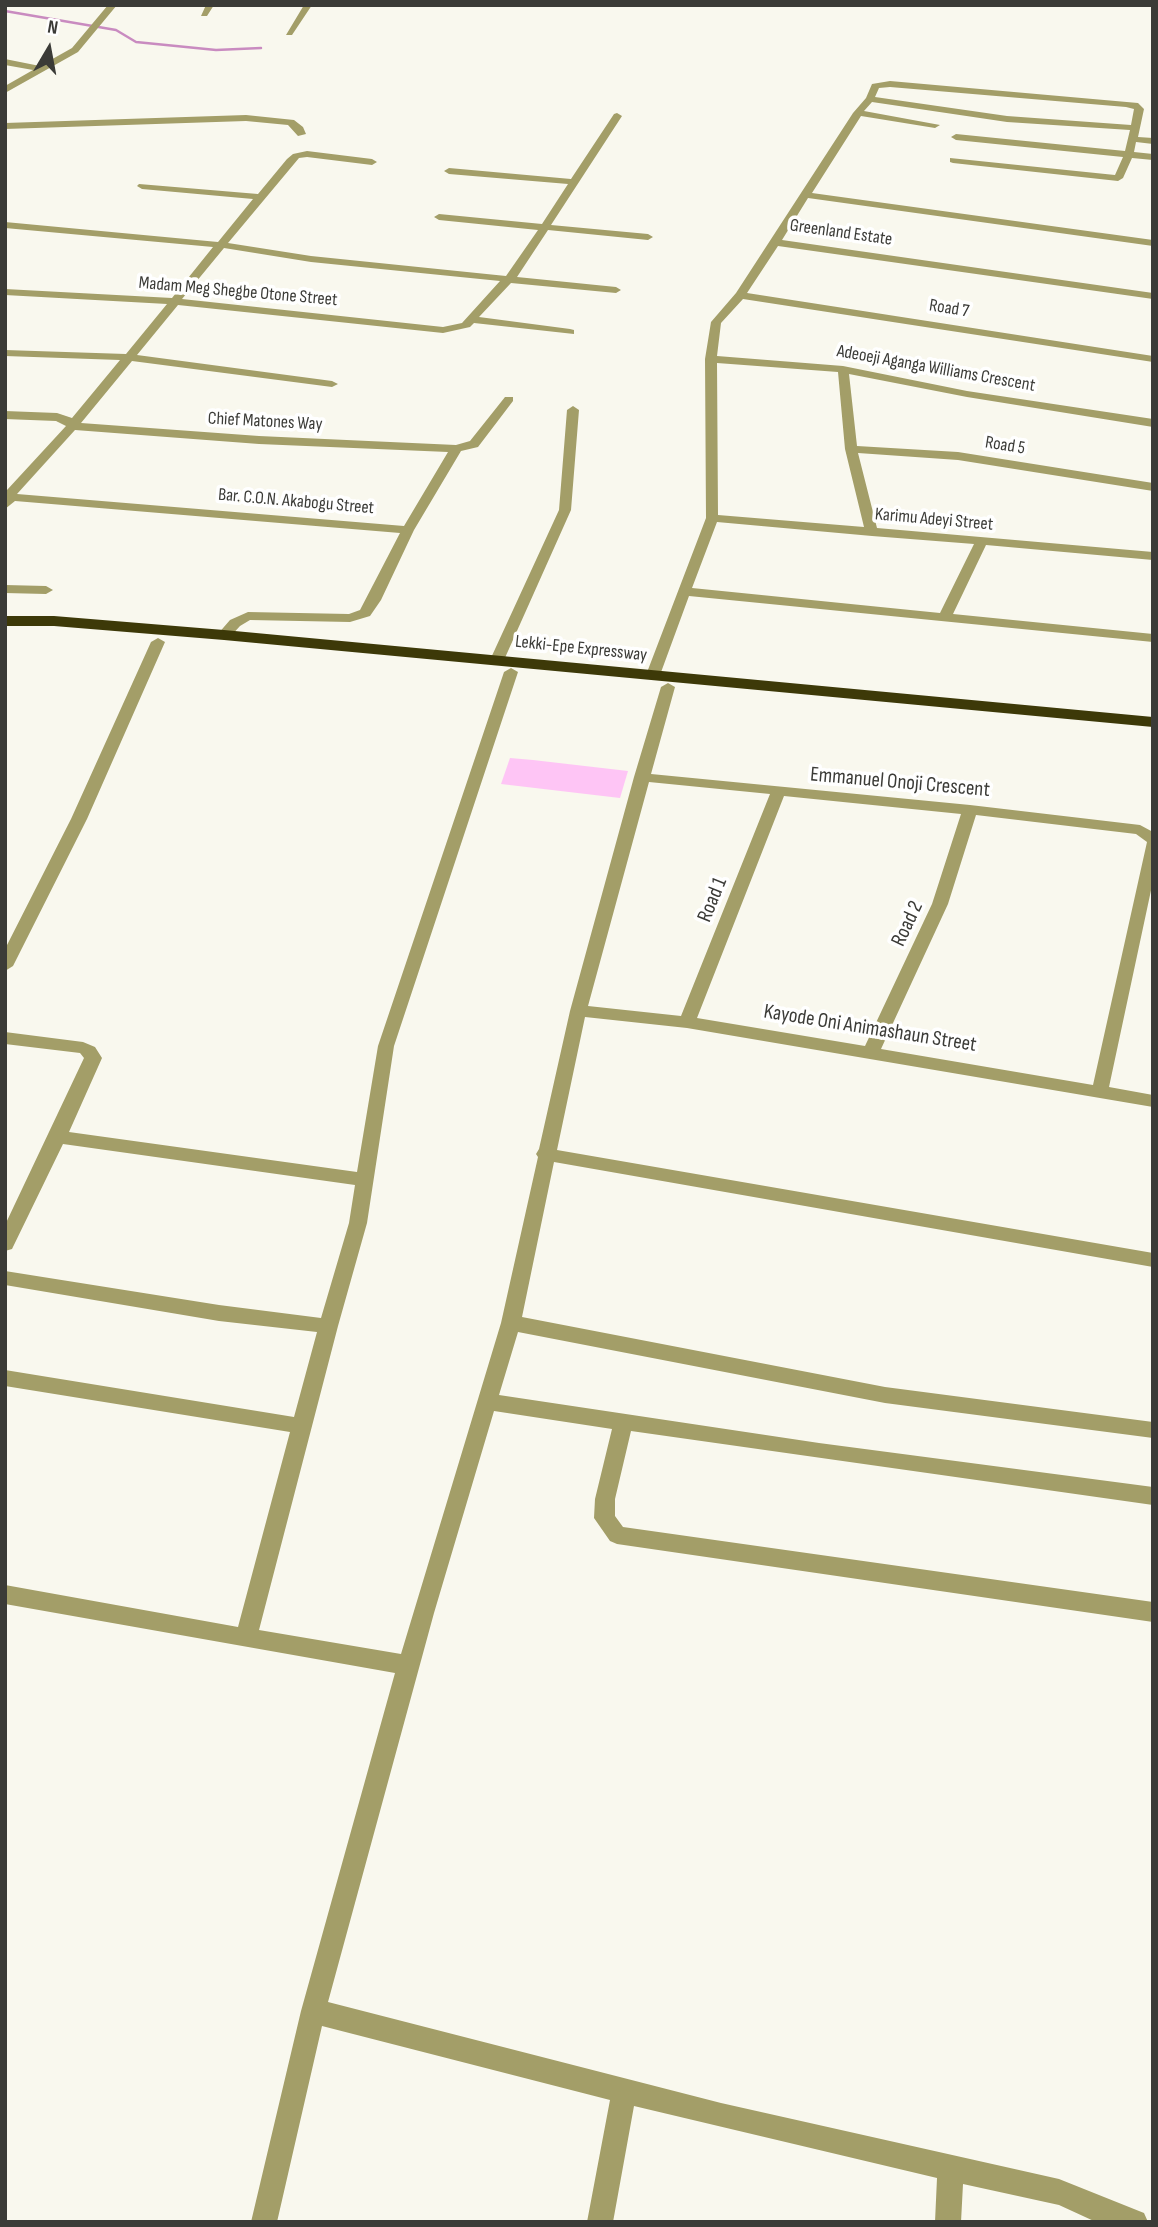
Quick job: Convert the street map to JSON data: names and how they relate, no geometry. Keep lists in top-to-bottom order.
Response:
{
  "streets": {
    "highway": ["Lekki-Epe Expressway"],
    "street": [
      "Greenland Estate",
      "Madam Meg Shegbe Otone Street",
      "Road 7",
      "Adeoeji Aganga Williams Crescent",
      "Chief Matones Way",
      "Road 5",
      "Bar. C.O.N. Akabogu Street",
      "Karimu Adeyi Street",
      "Emmanuel Onoji Crescent",
      "Road 1",
      "Road 2",
      "Kayode Oni Animashaun Street"
    ]
  },
  "crossings": [
    ["Greenland Estate", "Road 7"],
    ["Greenland Estate", "Adeoeji Aganga Williams Crescent"],
    ["Greenland Estate", "Karimu Adeyi Street"],
    ["Greenland Estate", "Lekki-Epe Expressway"],
    ["Greenland Estate", "Emmanuel Onoji Crescent"],
    ["Greenland Estate", "Kayode Oni Animashaun Street"],
    ["Emmanuel Onoji Crescent", "Road 1"],
    ["Emmanuel Onoji Crescent", "Road 2"],
    ["Emmanuel Onoji Crescent", "Kayode Oni Animashaun Street"],
    ["Road 1", "Kayode Oni Animashaun Street"],
    ["Road 2", "Kayode Oni Animashaun Street"]
  ],
  "north": "top"
}
